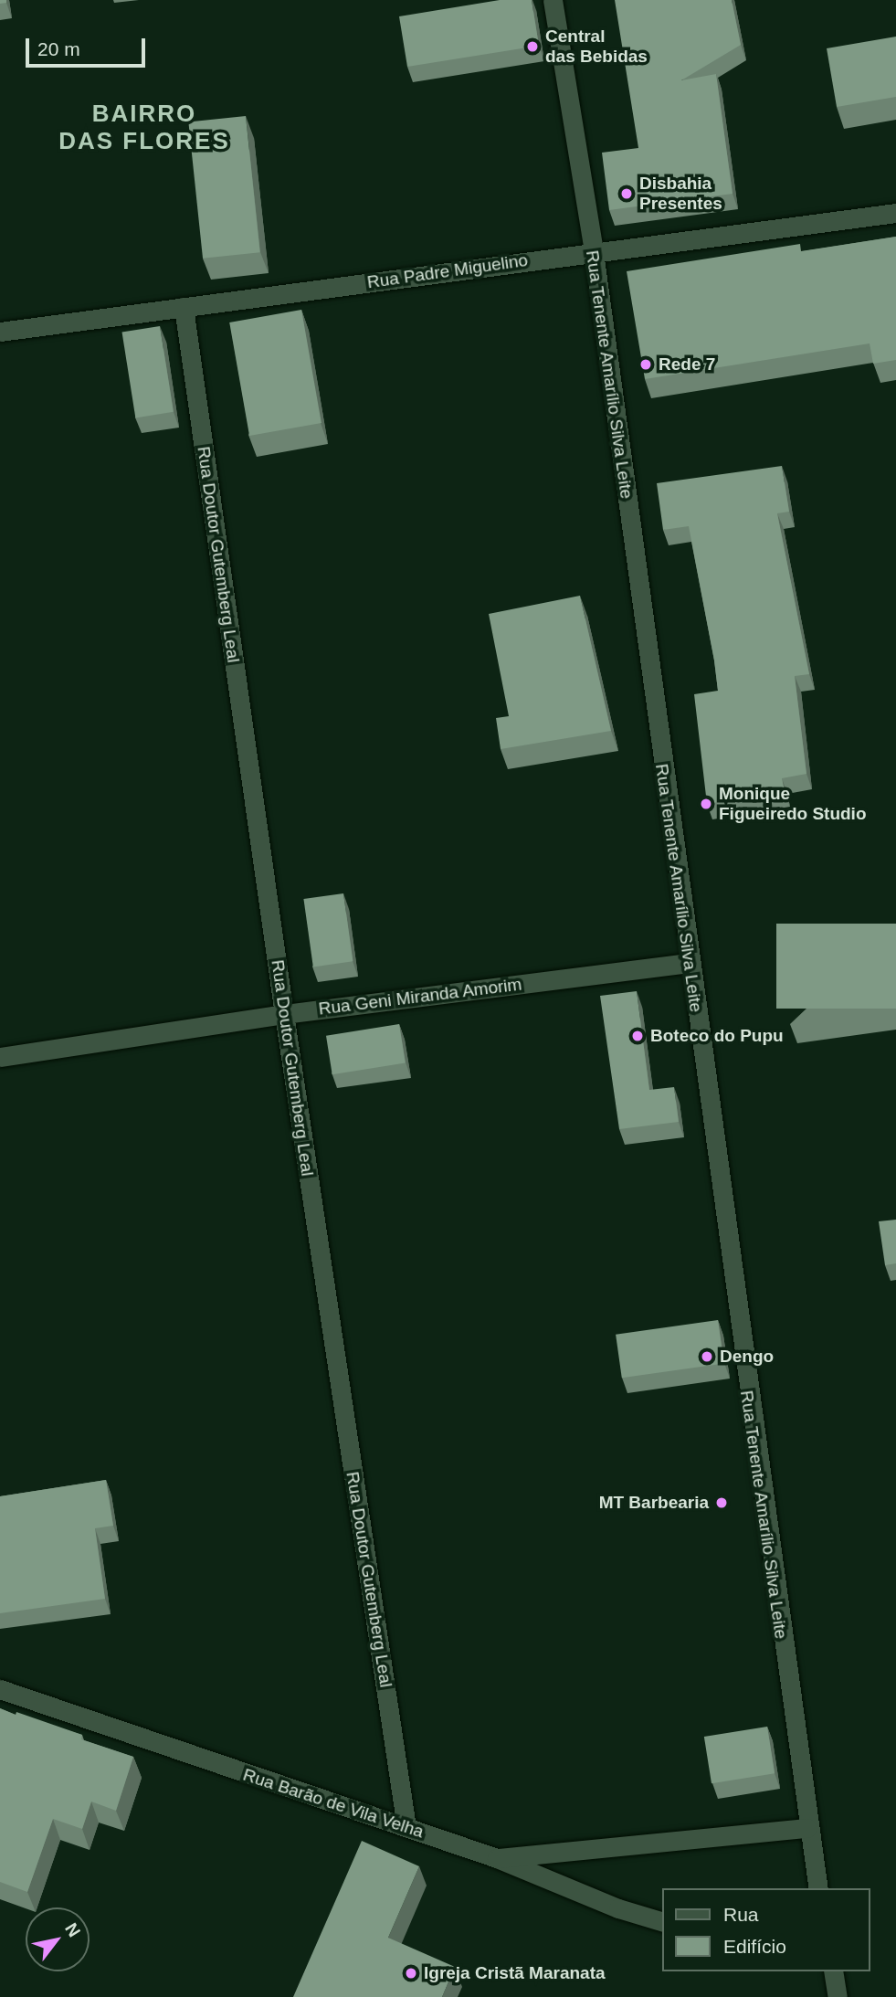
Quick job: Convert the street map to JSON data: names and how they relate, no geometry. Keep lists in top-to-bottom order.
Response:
{
  "streets": {
    "street": [
      "Rua Padre Miguelino",
      "Rua Tenente Amarílio Silva Leite",
      "Rua Doutor Gutemberg Leal",
      "Rua Geni Miranda Amorim",
      "Rua Barão de Vila Velha"
    ]
  },
  "crossings": [
    ["Rua Padre Miguelino", "Rua Tenente Amarílio Silva Leite"],
    ["Rua Padre Miguelino", "Rua Doutor Gutemberg Leal"],
    ["Rua Tenente Amarílio Silva Leite", "Rua Geni Miranda Amorim"],
    ["Rua Doutor Gutemberg Leal", "Rua Geni Miranda Amorim"],
    ["Rua Doutor Gutemberg Leal", "Rua Barão de Vila Velha"]
  ],
  "districts": ["BAIRRO DAS FLORES"],
  "places": [
    "Central das Bebidas",
    "Disbahia Presentes",
    "Rede 7",
    "Monique Figueiredo Studio",
    "Boteco do Pupu",
    "Dengo",
    "MT Barbearia",
    "Igreja Cristã Maranata"
  ],
  "legend": ["Rua", "Edifício"],
  "scale_bar": "20 m",
  "north": "top right"
}
